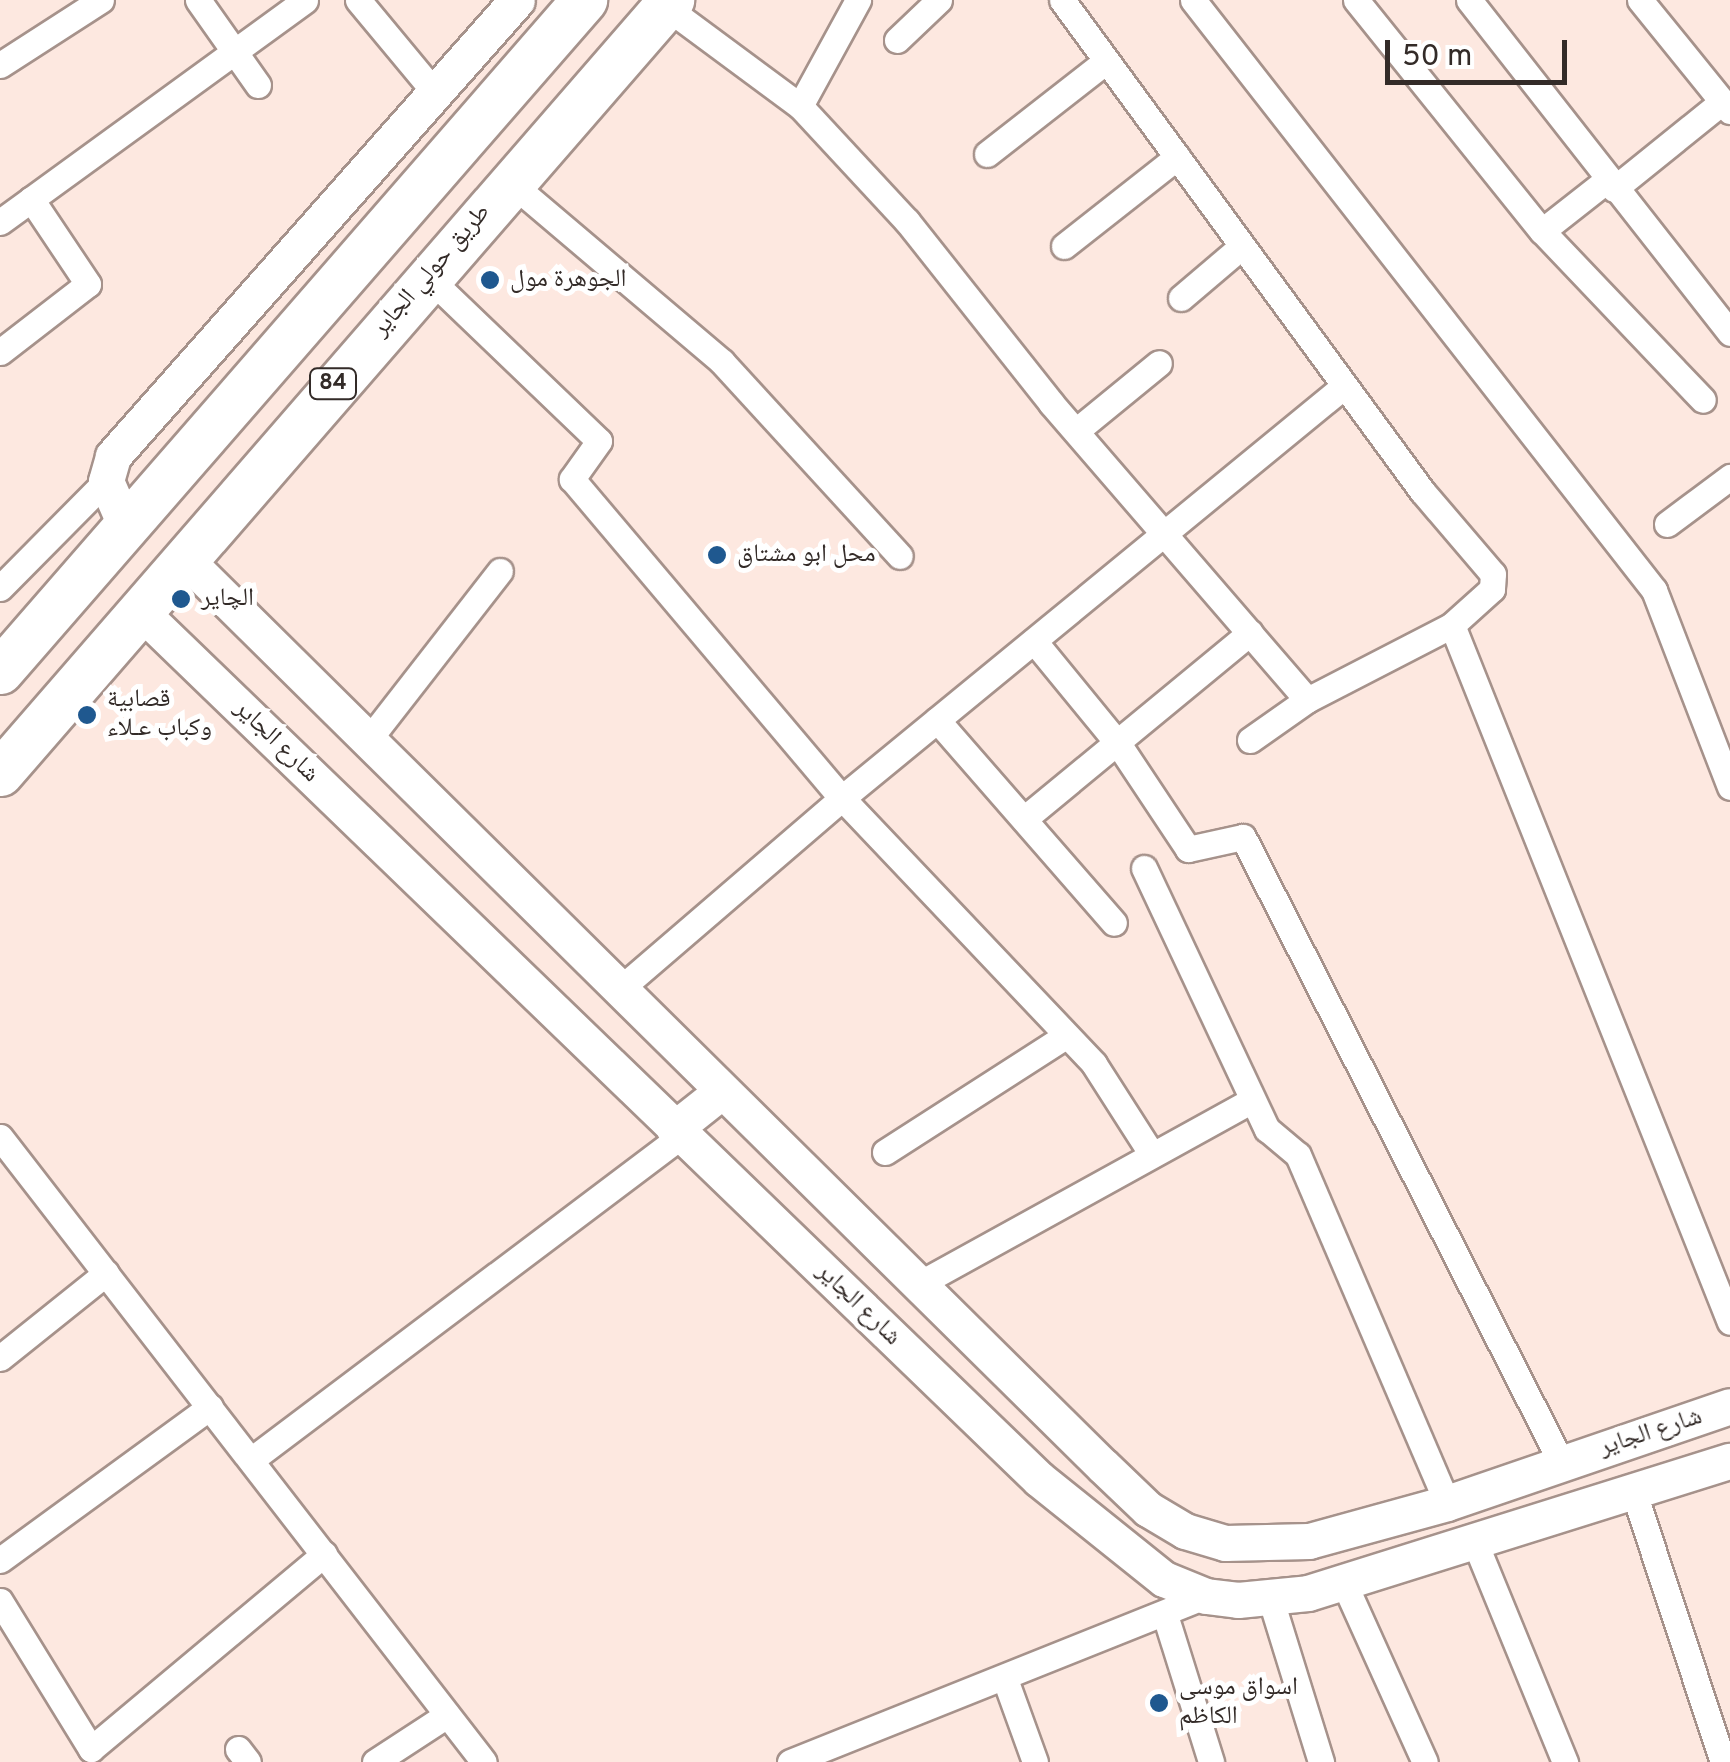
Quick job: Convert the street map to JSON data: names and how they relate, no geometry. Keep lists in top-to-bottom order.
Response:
{
  "streets": {
    "highway": ["طريق حولي الجاير", "84"],
    "street": ["شارع الجاير"]
  },
  "crossings": [
    ["طريق حولي الجاير", "شارع الجاير"]
  ],
  "places": [
    "الجوهرة مول",
    "محل ابو مشتاق",
    "الچاير",
    "قصابية وكباب عـلاء",
    "اسواق موسى الكاظم"
  ],
  "scale_bar": "50 m"
}
